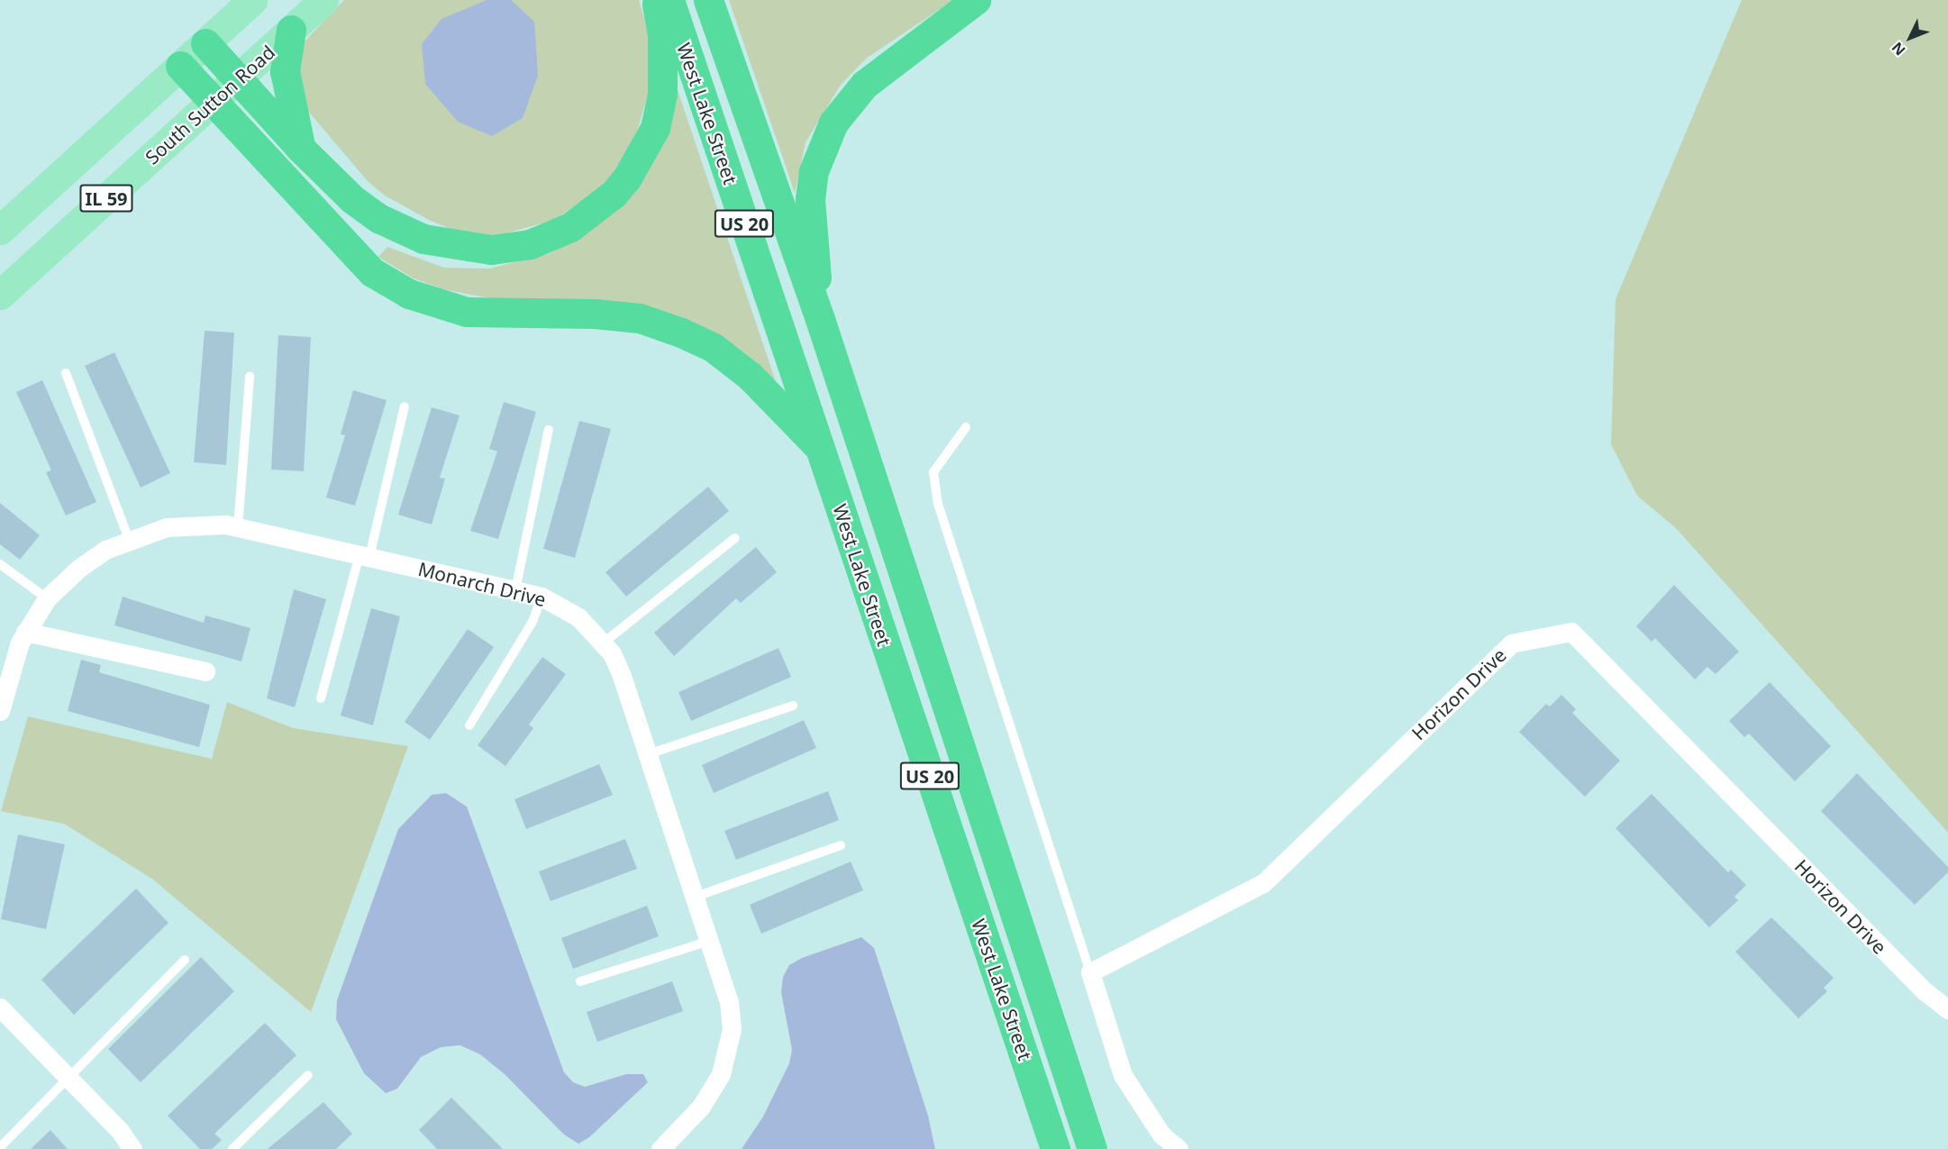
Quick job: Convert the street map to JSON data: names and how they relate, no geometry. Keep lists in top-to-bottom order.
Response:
{
  "streets": {
    "highway": ["West Lake Street", "US 20"],
    "main road": ["South Sutton Road", "IL 59"],
    "street": ["Monarch Drive", "Horizon Drive"]
  },
  "north": "bottom left"
}
